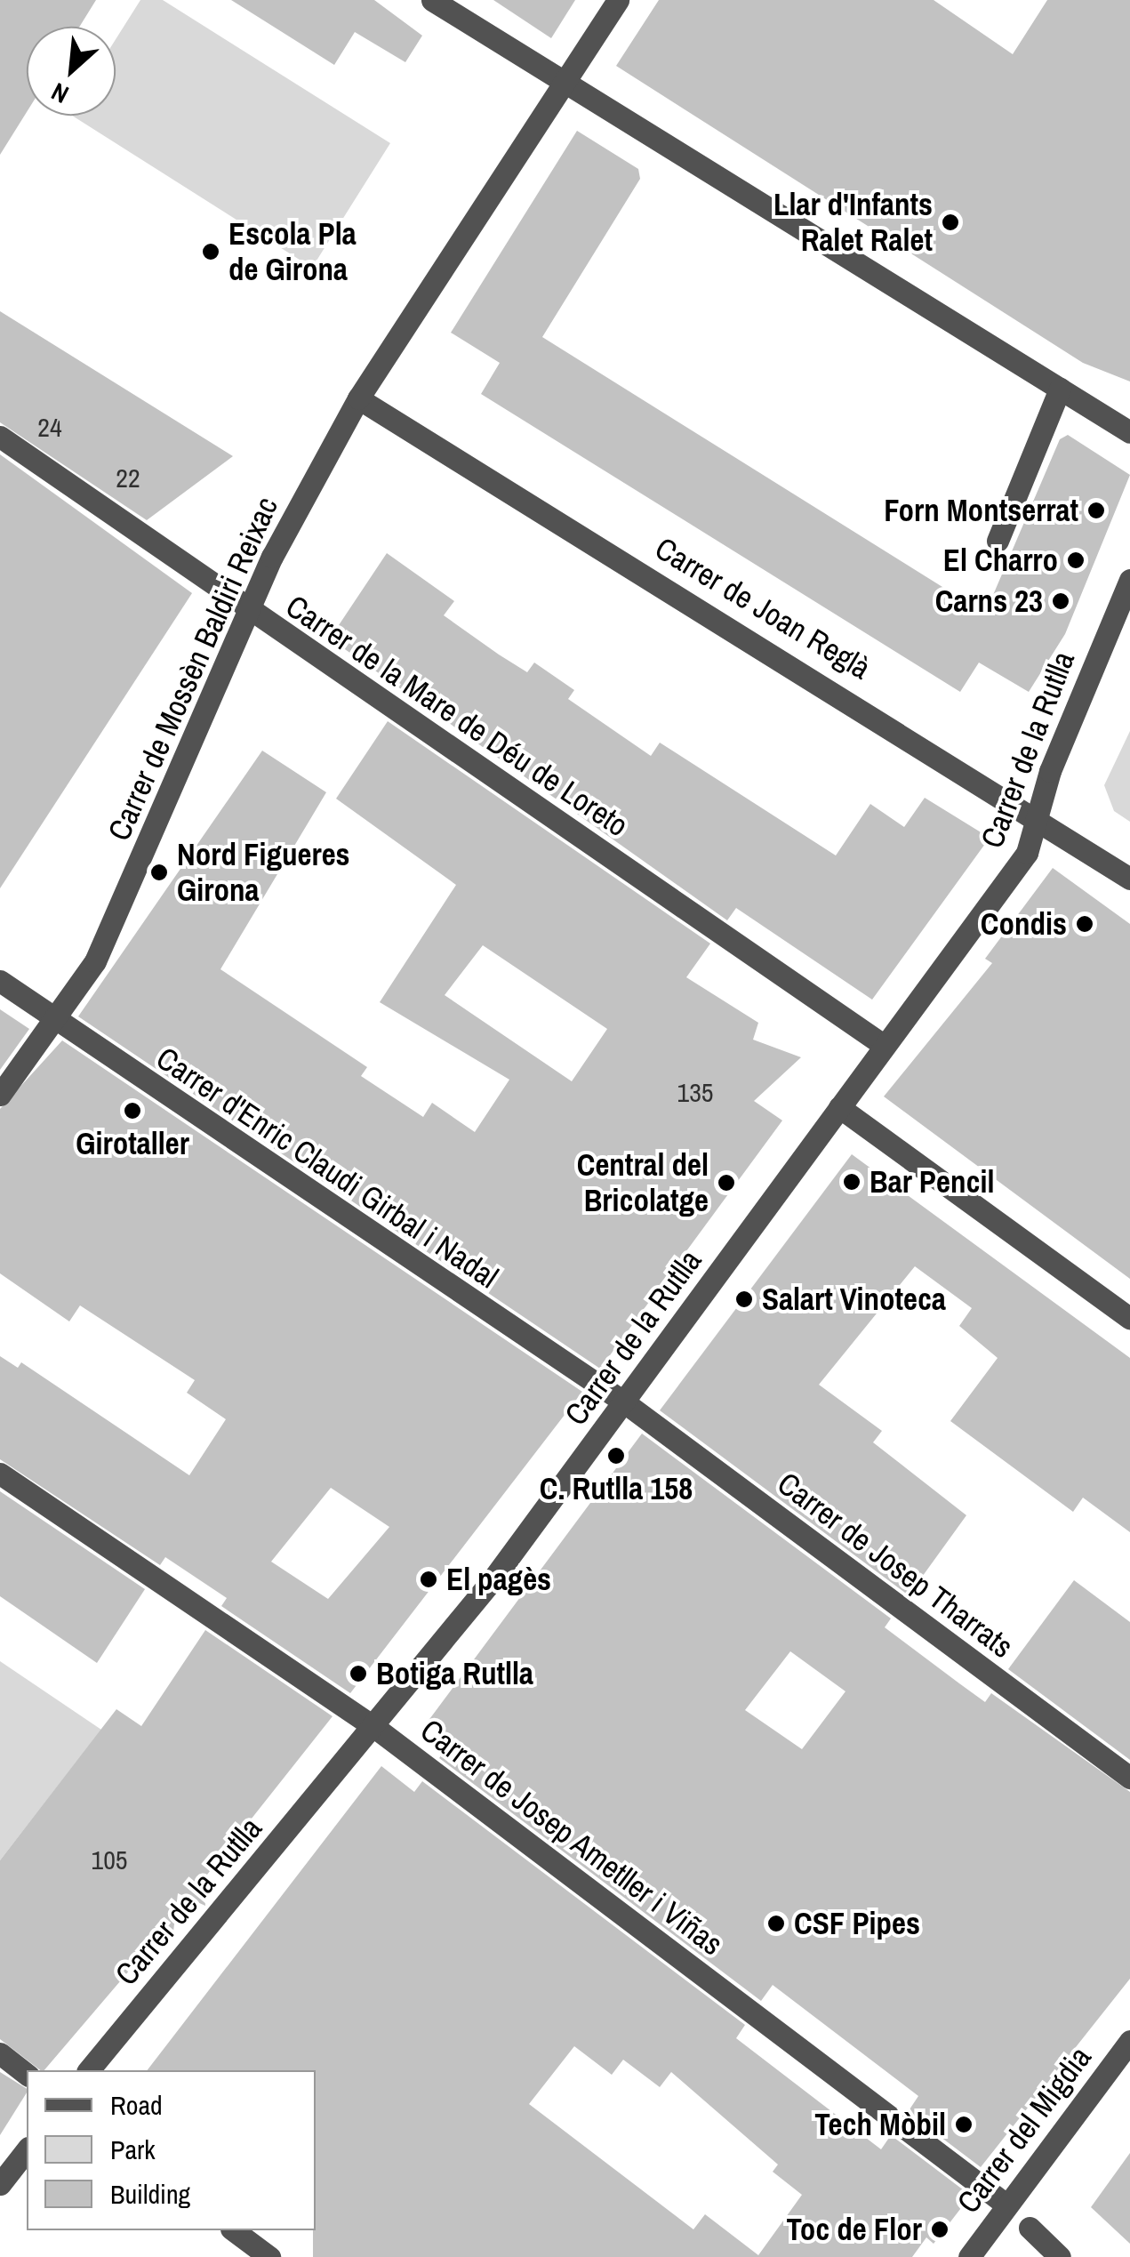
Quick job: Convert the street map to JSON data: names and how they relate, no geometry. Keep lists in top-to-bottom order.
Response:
{
  "streets": {
    "street": [
      "Carrer de Joan Reglà",
      "Carrer de Mossèn Baldiri Reixac",
      "Carrer de la Mare de Déu de Loreto",
      "Carrer de la Rutlla",
      "Carrer d'Enric Claudi Girbal i Nadal",
      "Carrer de Josep Tharrats",
      "Carrer de Josep Ametller i Viñas",
      "Carrer del Migdia"
    ]
  },
  "crossings": [
    ["Carrer de Joan Reglà", "Carrer de Mossèn Baldiri Reixac"],
    ["Carrer de Joan Reglà", "Carrer de la Rutlla"],
    ["Carrer de Mossèn Baldiri Reixac", "Carrer de la Mare de Déu de Loreto"],
    ["Carrer de Mossèn Baldiri Reixac", "Carrer d'Enric Claudi Girbal i Nadal"],
    ["Carrer de la Mare de Déu de Loreto", "Carrer de la Rutlla"],
    ["Carrer de la Rutlla", "Carrer d'Enric Claudi Girbal i Nadal"],
    ["Carrer de la Rutlla", "Carrer de Josep Tharrats"],
    ["Carrer de la Rutlla", "Carrer de Josep Ametller i Viñas"],
    ["Carrer d'Enric Claudi Girbal i Nadal", "Carrer de Josep Tharrats"],
    ["Carrer de Josep Ametller i Viñas", "Carrer del Migdia"]
  ],
  "places": [
    "Llar d'Infants Ralet Ralet",
    "Escola Pla de Girona",
    "Forn Montserrat",
    "El Charro",
    "Carns 23",
    "Nord Figueres Girona",
    "Condis",
    "Girotaller",
    "Bar Pencil",
    "Central del Bricolatge",
    "Salart Vinoteca",
    "C. Rutlla 158",
    "El pagès",
    "Botiga Rutlla",
    "CSF Pipes",
    "Tech Mòbil",
    "Toc de Flor"
  ],
  "house_numbers": [
    "24",
    "22",
    "135",
    "105"
  ],
  "legend": ["Road", "Park", "Building"],
  "north": "bottom left"
}
